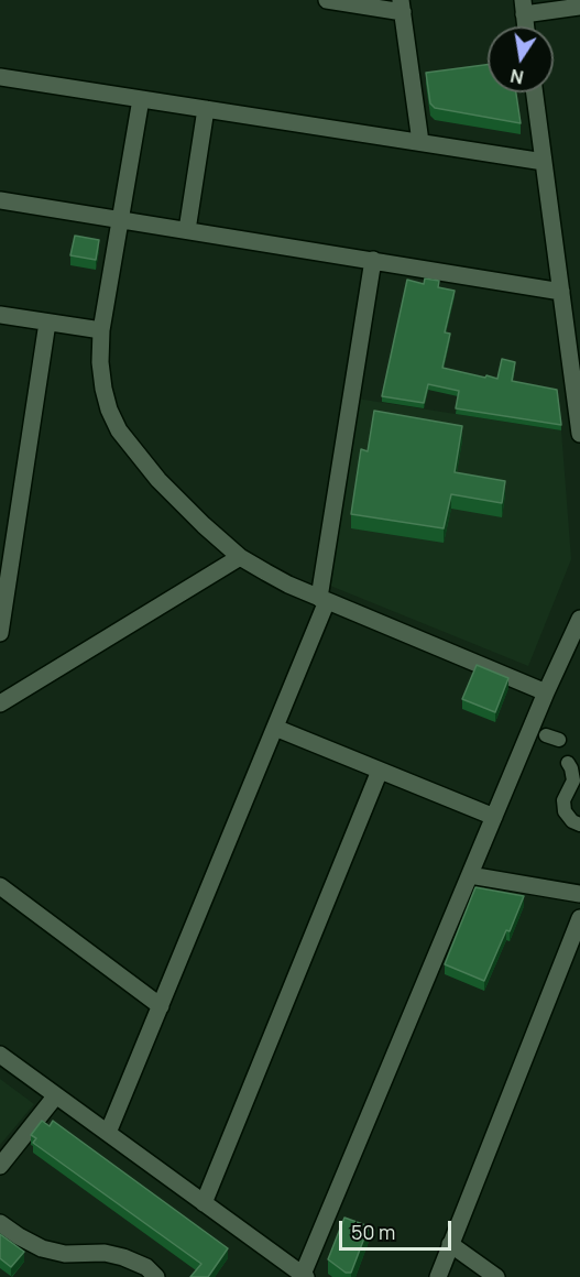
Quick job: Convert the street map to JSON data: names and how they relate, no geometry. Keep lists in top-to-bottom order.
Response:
{
  "scale_bar": "50 m",
  "north": "bottom"
}
